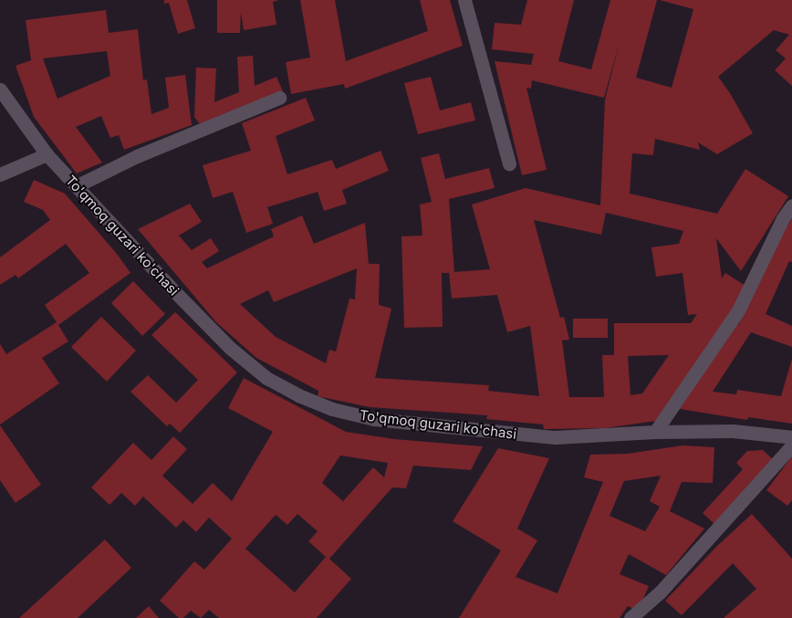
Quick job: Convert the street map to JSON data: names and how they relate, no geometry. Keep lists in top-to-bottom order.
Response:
{
  "streets": {
    "street": ["To'qmoq guzari ko'chasi"]
  }
}
